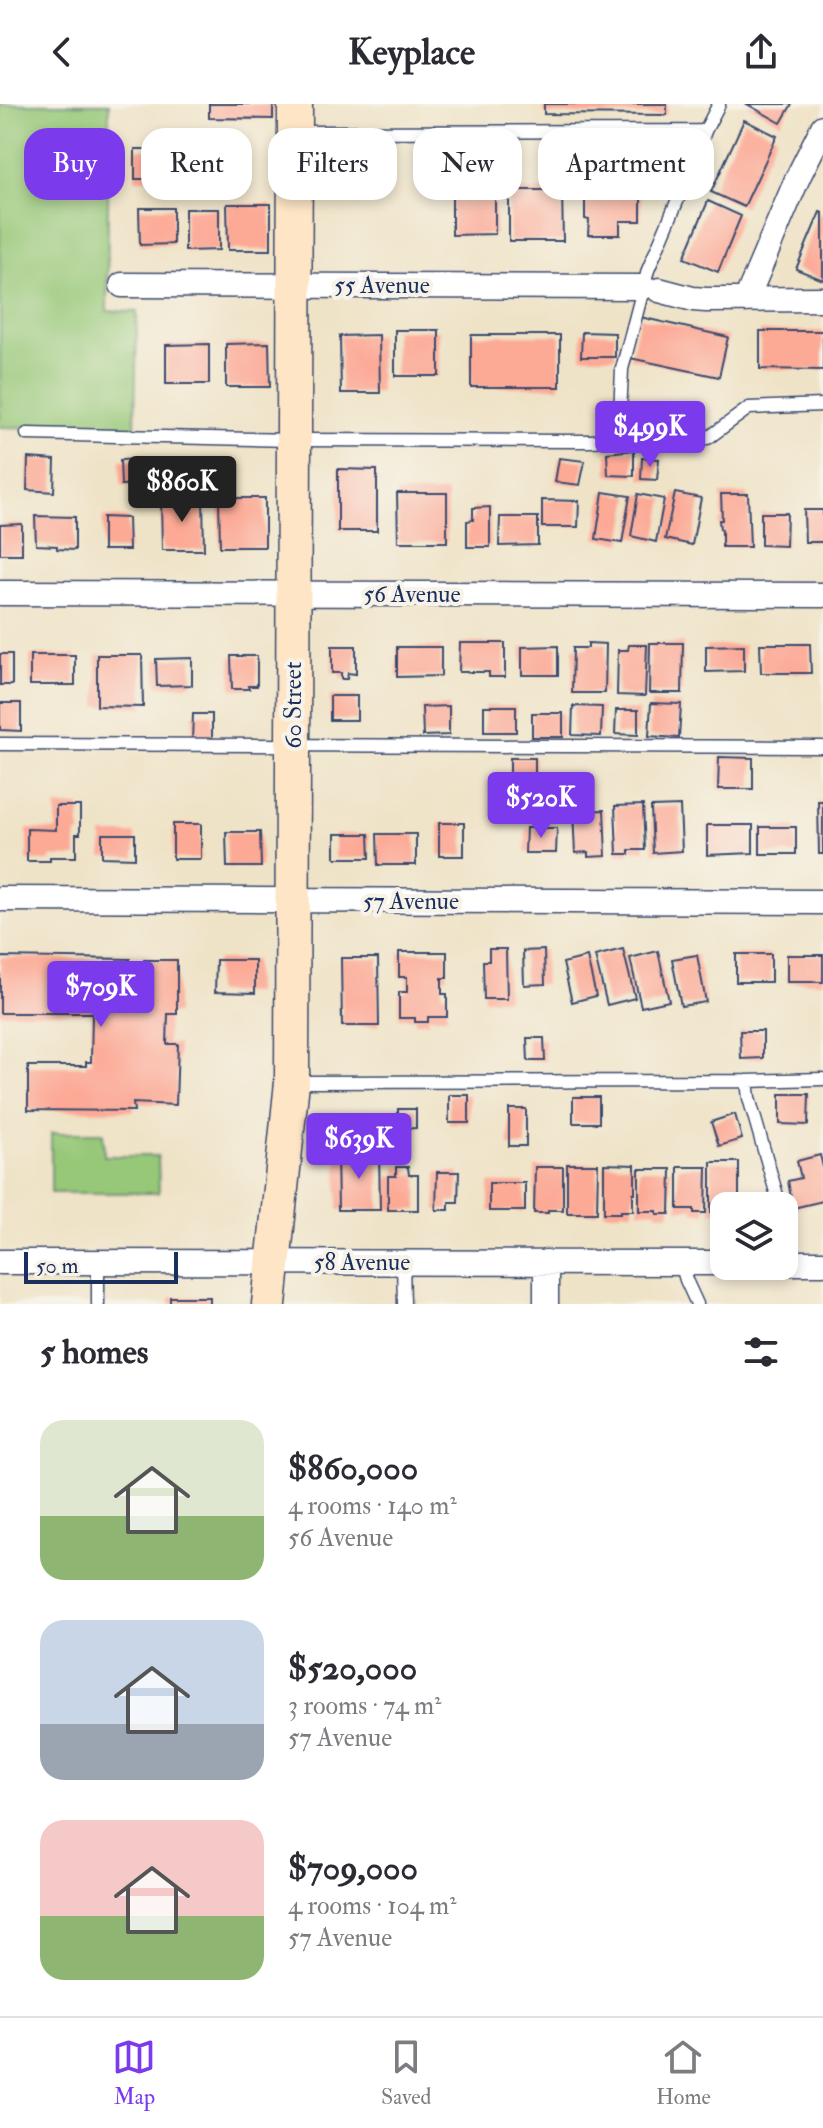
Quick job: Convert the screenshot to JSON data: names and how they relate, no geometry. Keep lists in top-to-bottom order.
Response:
{
  "streets": {
    "main road": ["60 Street"],
    "street": [
      "55 Avenue",
      "56 Avenue",
      "57 Avenue",
      "58 Avenue"
    ]
  },
  "crossings": [
    ["55 Avenue", "60 Street"],
    ["56 Avenue", "60 Street"],
    ["60 Street", "57 Avenue"],
    ["60 Street", "58 Avenue"]
  ],
  "scale_bar": "50 m",
  "page": {
    "header": "Keyplace",
    "chip": [
      "Buy",
      "Rent",
      "Filters",
      "New",
      "Apartment"
    ],
    "price": [
      "$499K",
      "$860K",
      "$520K",
      "$709K",
      "$639K"
    ],
    "scale": "50 m",
    "heading": "5 homes",
    "list": [
      {
        "name": "$860,000",
        "note": "4 rooms · 140 m² · 56 Avenue"
      },
      {
        "name": "$520,000",
        "note": "3 rooms · 74 m² · 57 Avenue"
      },
      {
        "name": "$709,000",
        "note": "4 rooms · 104 m² · 57 Avenue"
      }
    ],
    "tabs": ["Map", "Saved", "Home"]
  }
}
